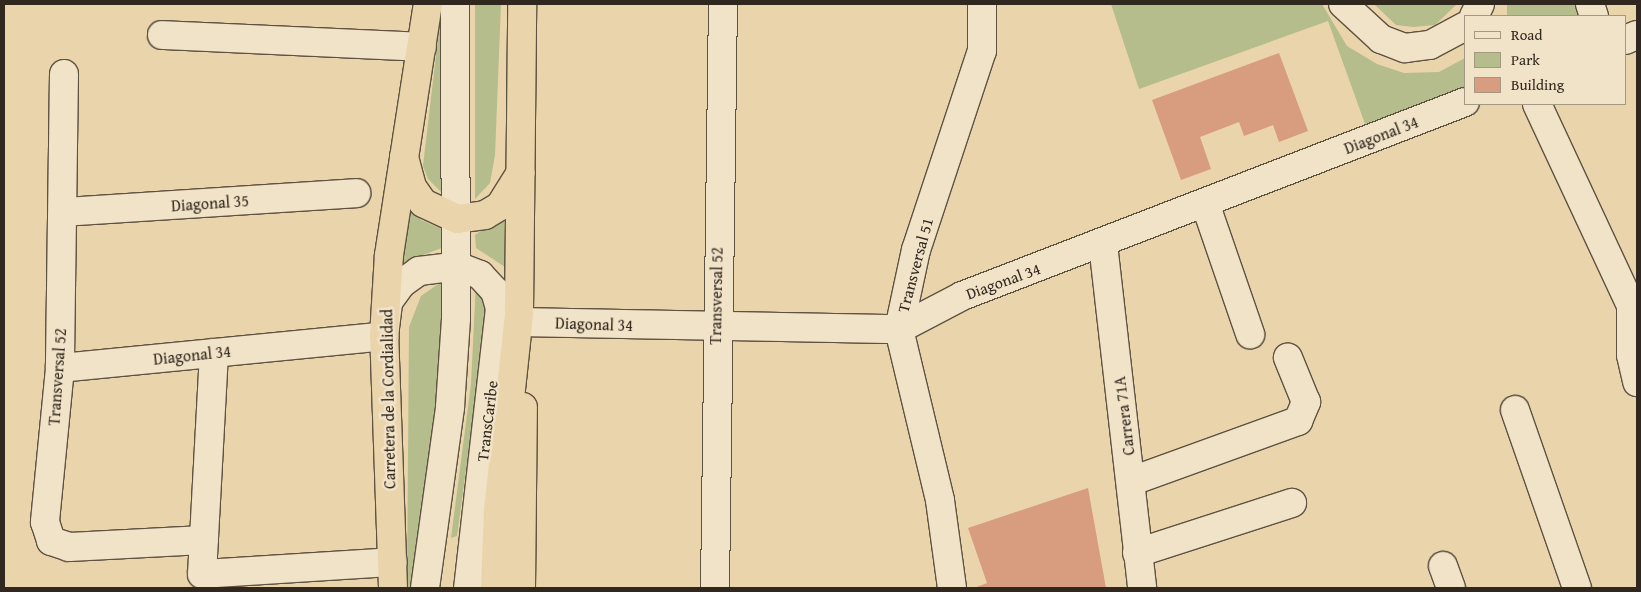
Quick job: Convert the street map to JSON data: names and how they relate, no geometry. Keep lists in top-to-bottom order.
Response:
{
  "streets": {
    "highway": ["Carretera de la Cordialidad"],
    "street": [
      "Diagonal 34",
      "Diagonal 35",
      "Transversal 51",
      "Transversal 52",
      "Carrera 71A",
      "TransCaribe"
    ]
  },
  "crossings": [
    ["Diagonal 34", "Transversal 51"],
    ["Diagonal 34", "Transversal 52"],
    ["Diagonal 34", "Carretera de la Cordialidad"],
    ["Diagonal 34", "Carrera 71A"],
    ["Diagonal 35", "Transversal 52"]
  ],
  "legend": ["Road", "Park", "Building"]
}
